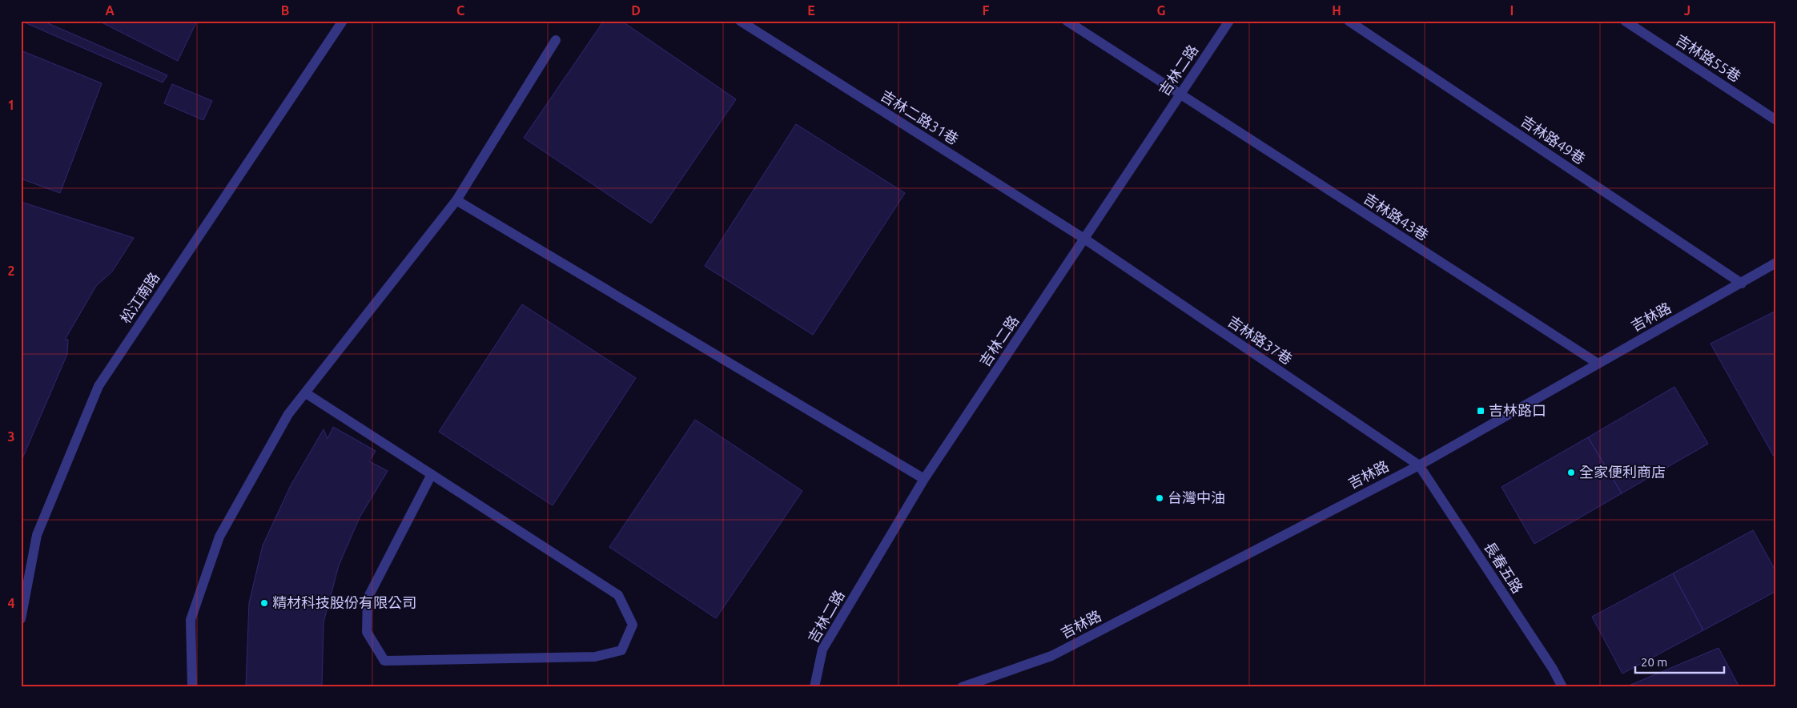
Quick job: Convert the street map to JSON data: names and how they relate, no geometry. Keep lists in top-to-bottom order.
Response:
{
  "streets": {
    "street": [
      "吉林路55巷",
      "吉林二路",
      "吉林二路31巷",
      "吉林路49巷",
      "吉林路43巷",
      "松江南路",
      "吉林路",
      "吉林路37巷",
      "長春五路"
    ]
  },
  "crossings": [
    ["吉林二路", "吉林二路31巷"],
    ["吉林二路", "吉林路43巷"],
    ["吉林二路", "吉林路37巷"],
    ["吉林二路31巷", "吉林路37巷"],
    ["吉林路49巷", "吉林路"],
    ["吉林路43巷", "吉林路"],
    ["吉林路", "吉林路37巷"],
    ["吉林路", "長春五路"],
    ["吉林路37巷", "長春五路"]
  ],
  "places": {
    "transit": ["吉林路口"],
    "other": ["全家便利商店", "台灣中油", "精材科技股份有限公司"]
  },
  "scale_bar": "20 m",
  "grid": {
    "columns": [
      "A",
      "B",
      "C",
      "D",
      "E",
      "F",
      "G",
      "H",
      "I",
      "J"
    ],
    "rows": [
      "1",
      "2",
      "3",
      "4"
    ]
  }
}
